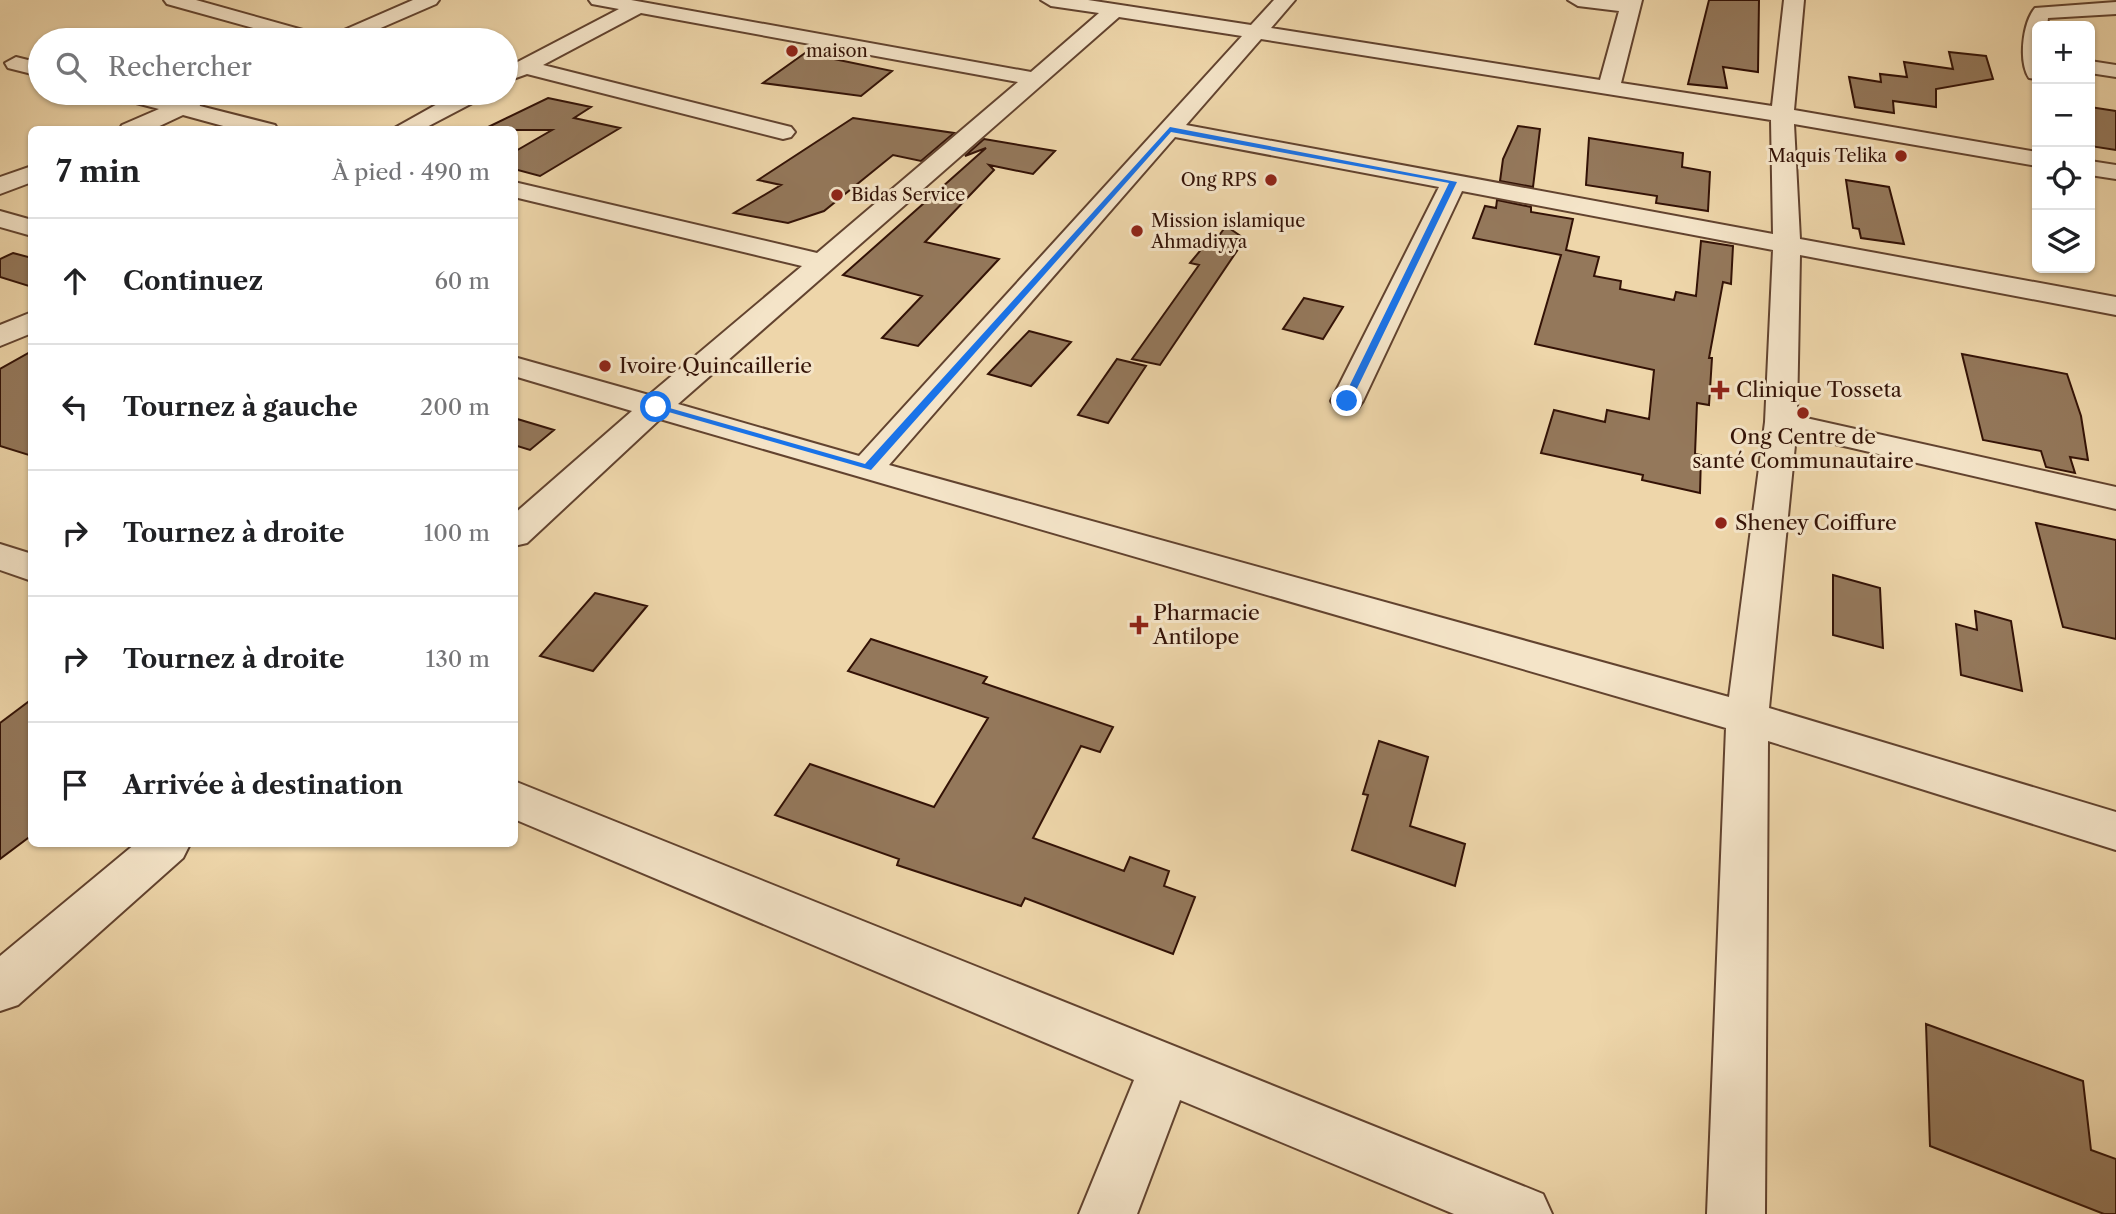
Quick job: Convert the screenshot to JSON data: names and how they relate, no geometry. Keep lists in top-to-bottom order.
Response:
{
  "places": {
    "other": [
      "maison",
      "Maquis Telika",
      "Ong RPS",
      "Bidas Service",
      "Mission islamique Ahmadiyya",
      "Ivoire Quincaillerie",
      "Ong Centre de santé Communautaire",
      "Sheney Coiffure"
    ],
    "health": ["Clinique Tosseta", "Pharmacie Antilope"]
  },
  "page": {
    "map_buttons": ["+", "−"],
    "search": "Rechercher",
    "heading": ["7 min", "À pied · 490 m"],
    "list": [
      ["Continuez", "60 m"],
      ["Tournez à gauche", "200 m"],
      ["Tournez à droite", "100 m"],
      ["Tournez à droite", "130 m"],
      "Arrivée à destination"
    ]
  }
}
